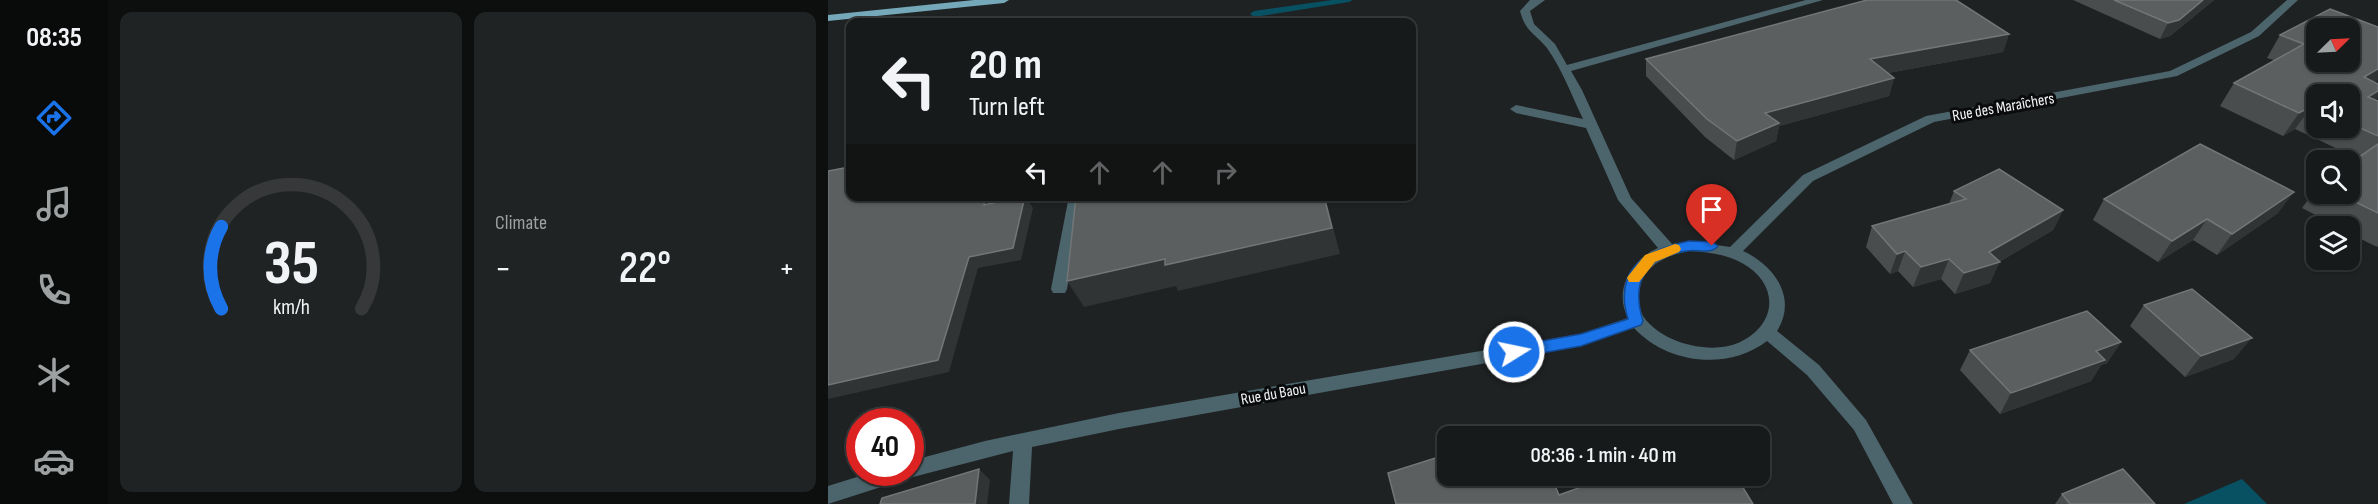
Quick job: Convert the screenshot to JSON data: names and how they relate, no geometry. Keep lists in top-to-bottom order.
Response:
{
  "streets": {
    "street": ["Rue des Maraîchers", "Rue du Baou"]
  },
  "crossings": [
    ["Rue des Maraîchers", "Rue du Baou"]
  ],
  "north": "top right",
  "page": {
    "tabs": "08:35",
    "tile": "Climate",
    "turn": ["20 m", "Turn left"],
    "heat": ["−", "22°", "+"],
    "limit": "40",
    "trip": "08:36 · 1 min · 40 m",
    "gauge": ["35", "km/h"]
  }
}
